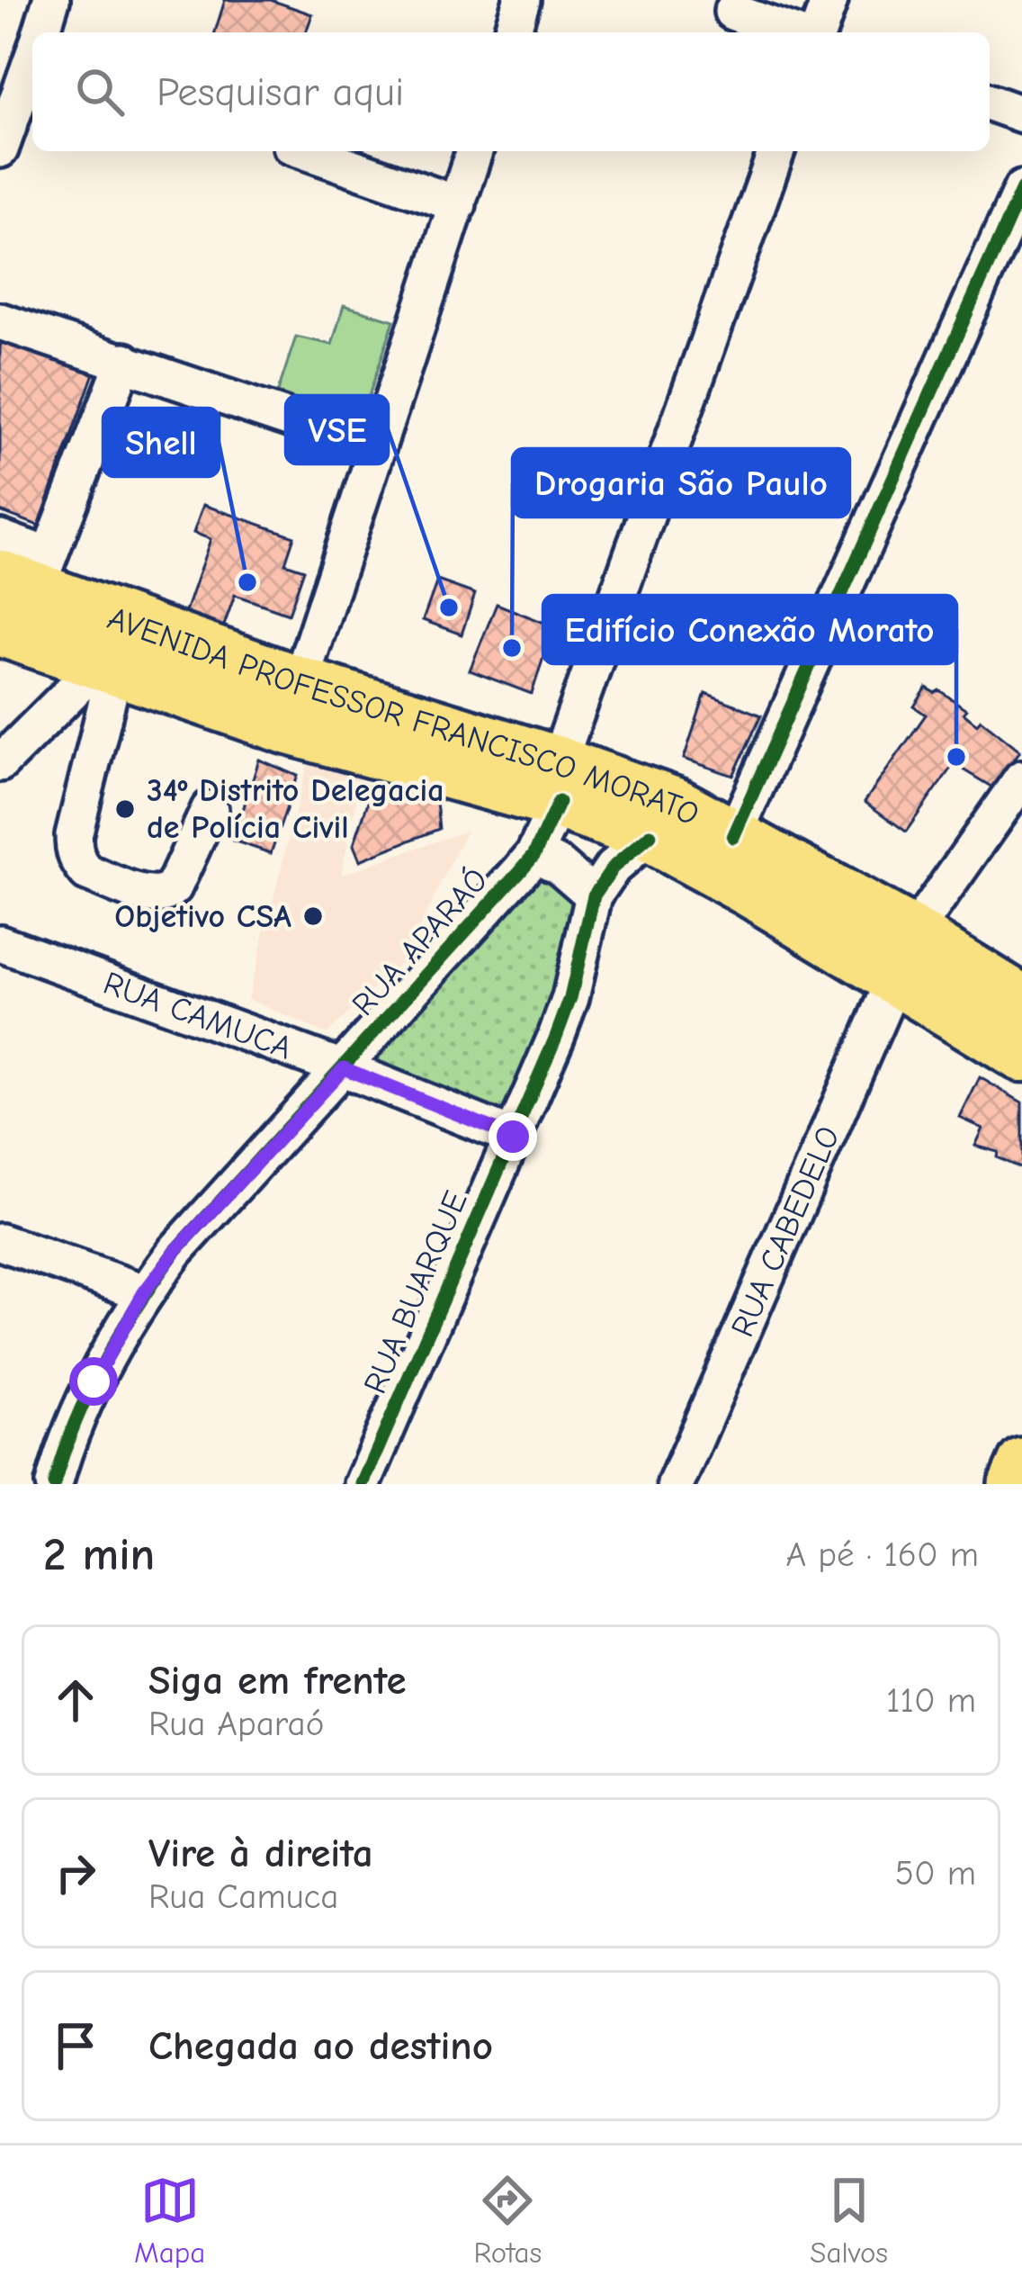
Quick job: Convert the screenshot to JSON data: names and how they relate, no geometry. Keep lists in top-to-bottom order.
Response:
{
  "streets": {
    "highway": ["AVENIDA PROFESSOR FRANCISCO MORATO"],
    "street": [
      "RUA APARAÓ",
      "RUA CAMUCA",
      "RUA CABEDELO",
      "RUA BUARQUE"
    ]
  },
  "crossings": [
    ["AVENIDA PROFESSOR FRANCISCO MORATO", "RUA APARAÓ"],
    ["AVENIDA PROFESSOR FRANCISCO MORATO", "RUA CABEDELO"],
    ["AVENIDA PROFESSOR FRANCISCO MORATO", "RUA BUARQUE"],
    ["RUA APARAÓ", "RUA CAMUCA"],
    ["RUA CAMUCA", "RUA BUARQUE"]
  ],
  "places": [
    "Shell",
    "VSE",
    "Drogaria São Paulo",
    "Edifício Conexão Morato",
    "34º Distrito Delegacia de Polícia Civil",
    "Objetivo CSA"
  ],
  "page": {
    "search": "Pesquisar aqui",
    "heading": ["2 min", "A pé · 160 m"],
    "list": [
      ["Siga em frente", "Rua Aparaó", "110 m"],
      ["Vire à direita", "Rua Camuca", "50 m"],
      "Chegada ao destino"
    ],
    "nav": ["Mapa", "Rotas", "Salvos"]
  }
}
